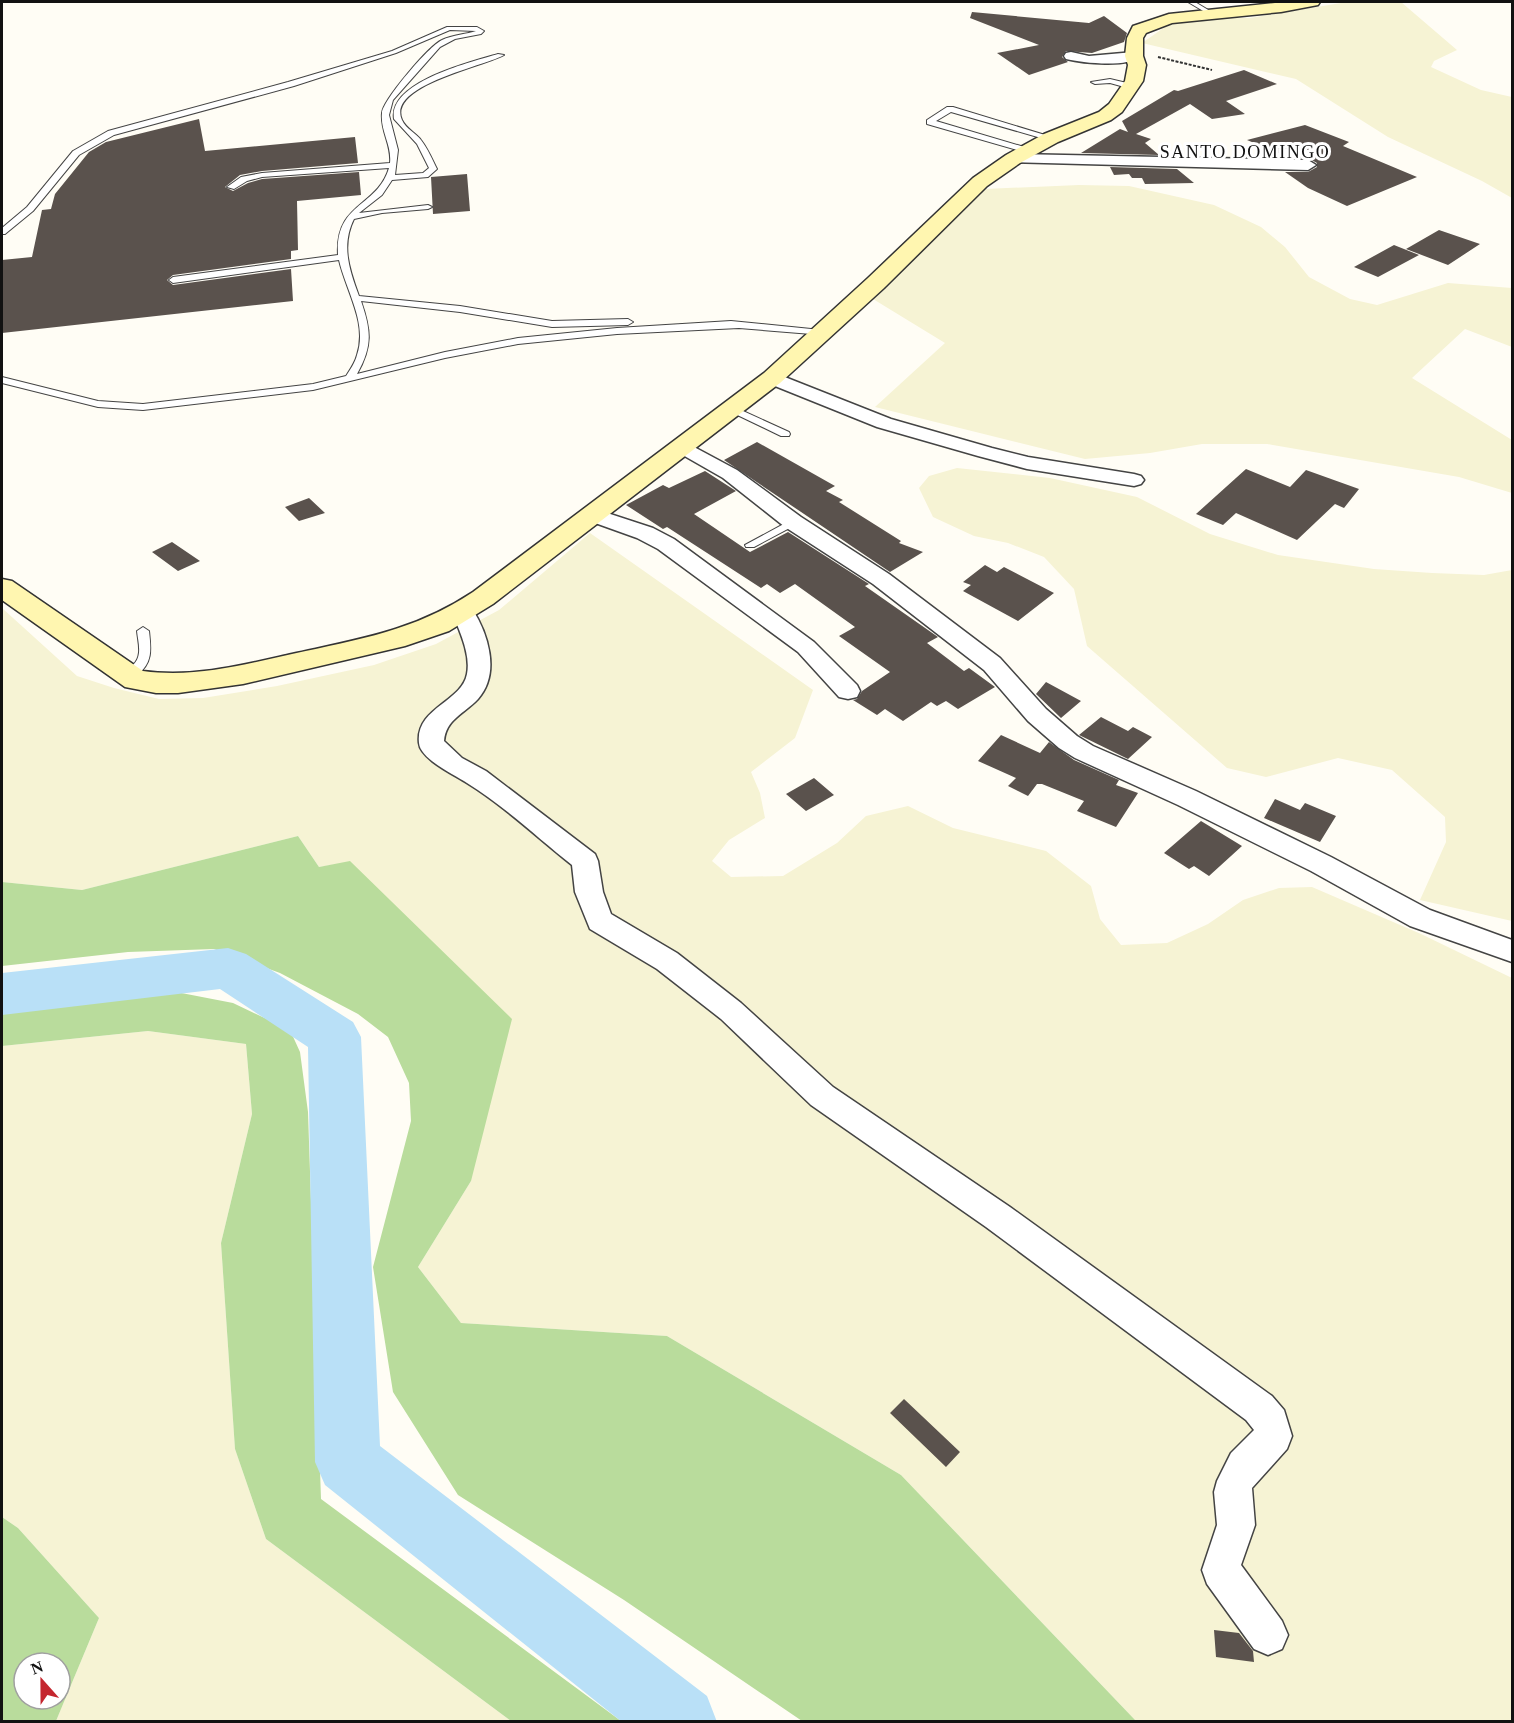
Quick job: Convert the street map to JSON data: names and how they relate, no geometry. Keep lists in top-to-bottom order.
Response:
{
  "districts": ["SANTO DOMINGO"],
  "north": "top"
}
